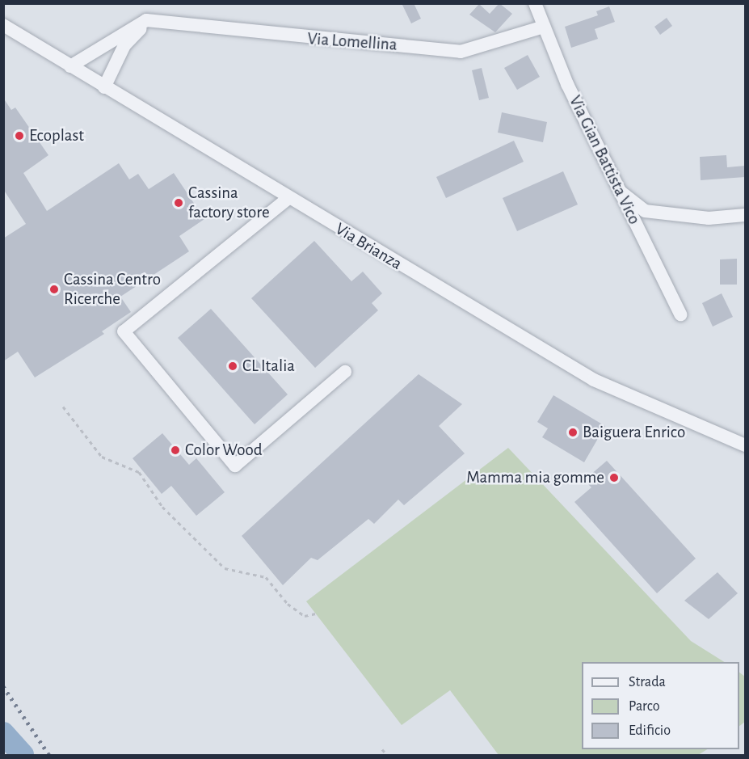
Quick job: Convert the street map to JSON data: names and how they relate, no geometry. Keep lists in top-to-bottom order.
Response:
{
  "streets": {
    "street": ["Via Lomellina", "Via Gian Battista Vico", "Via Brianza"]
  },
  "crossings": [
    ["Via Lomellina", "Via Gian Battista Vico"],
    ["Via Lomellina", "Via Brianza"]
  ],
  "places": [
    "Ecoplast",
    "Cassina factory store",
    "Cassina Centro Ricerche",
    "CL Italia",
    "Baiguera Enrico",
    "Color Wood",
    "Mamma mia gomme"
  ],
  "legend": ["Strada", "Parco", "Edificio"]
}
